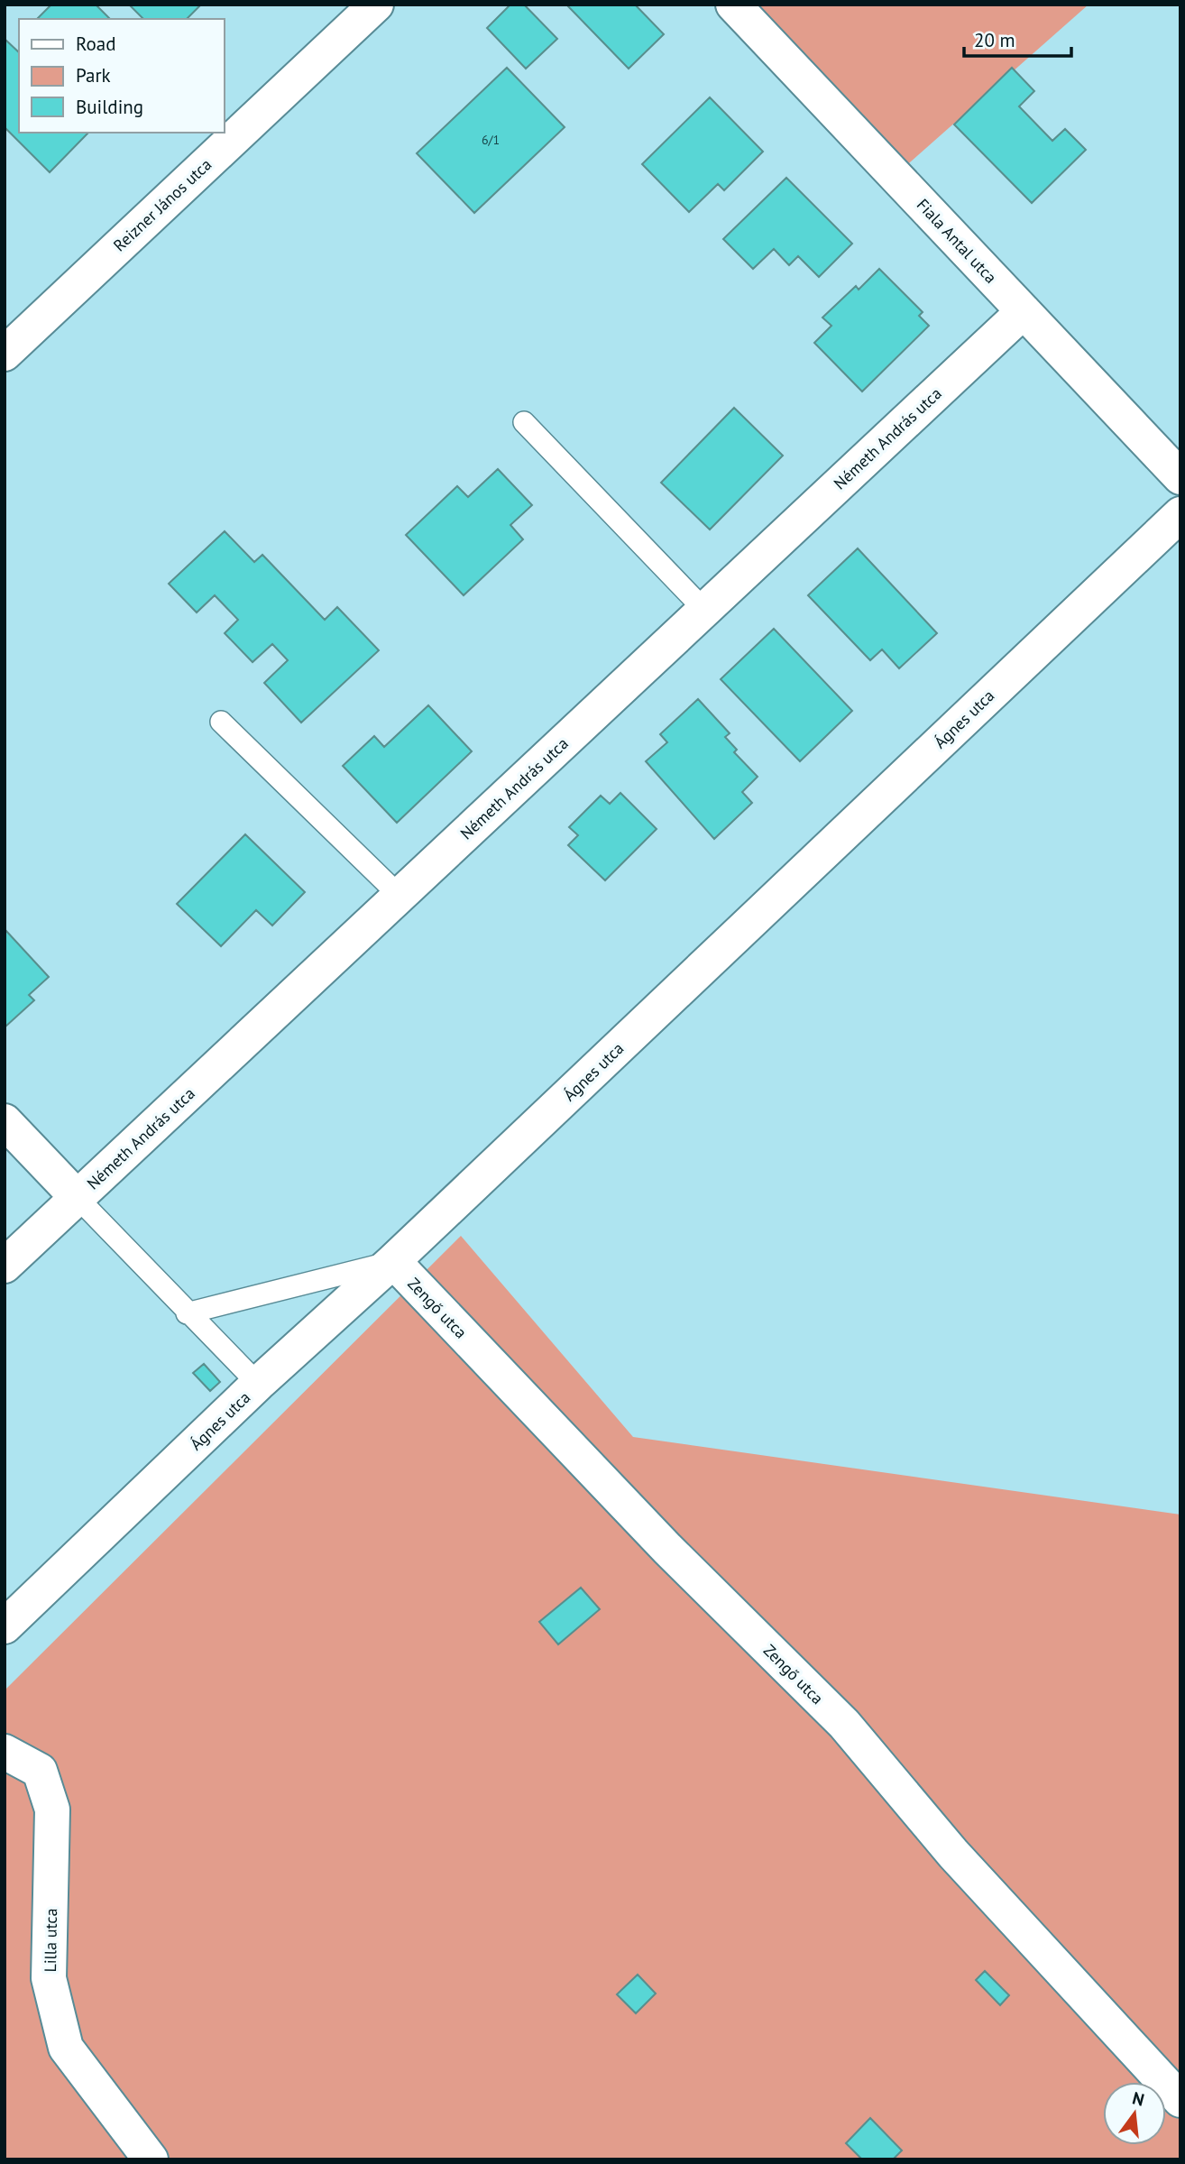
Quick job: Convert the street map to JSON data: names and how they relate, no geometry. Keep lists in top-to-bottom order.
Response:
{
  "streets": {
    "street": [
      "Reizner János utca",
      "Fiala Antal utca",
      "Németh András utca",
      "Ágnes utca",
      "Zengő utca",
      "Lilla utca"
    ]
  },
  "crossings": [
    ["Fiala Antal utca", "Németh András utca"],
    ["Ágnes utca", "Zengő utca"]
  ],
  "house_numbers": ["6/1"],
  "legend": ["Road", "Park", "Building"],
  "scale_bar": "20 m",
  "north": "top"
}
